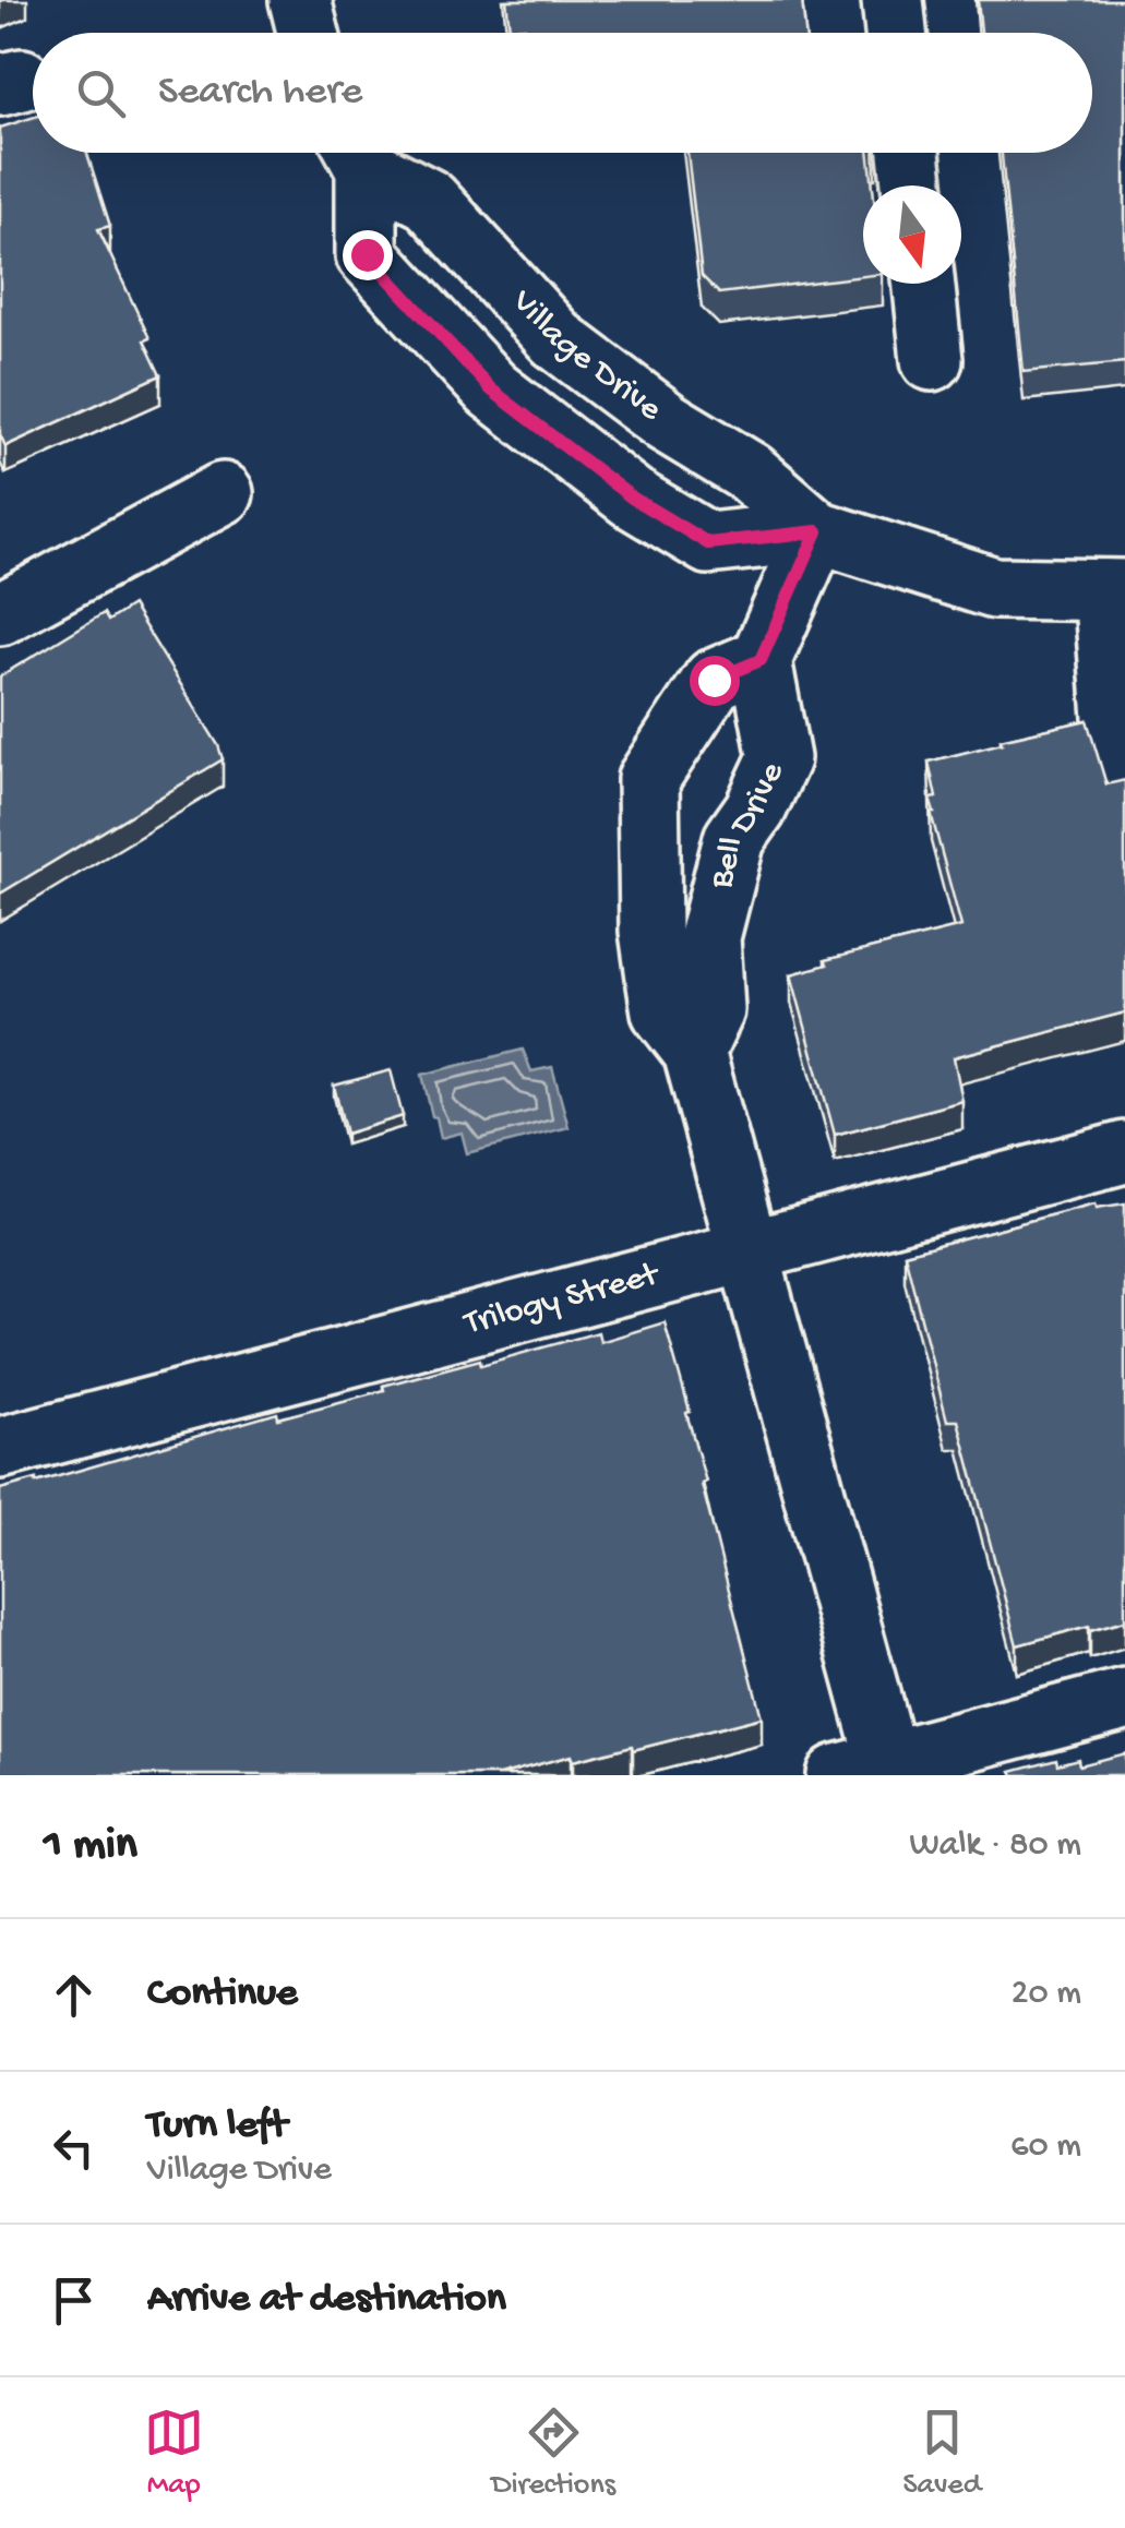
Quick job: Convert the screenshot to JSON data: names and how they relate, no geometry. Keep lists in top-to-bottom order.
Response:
{
  "streets": {
    "street": ["Village Drive", "Bell Drive", "Trilogy Street"]
  },
  "crossings": [
    ["Bell Drive", "Trilogy Street"]
  ],
  "north": "bottom",
  "page": {
    "search": "Search here",
    "heading": ["1 min", "Walk · 80 m"],
    "list": [
      ["Continue", "20 m"],
      ["Turn left", "Village Drive", "60 m"],
      "Arrive at destination"
    ],
    "nav": ["Map", "Directions", "Saved"]
  }
}
